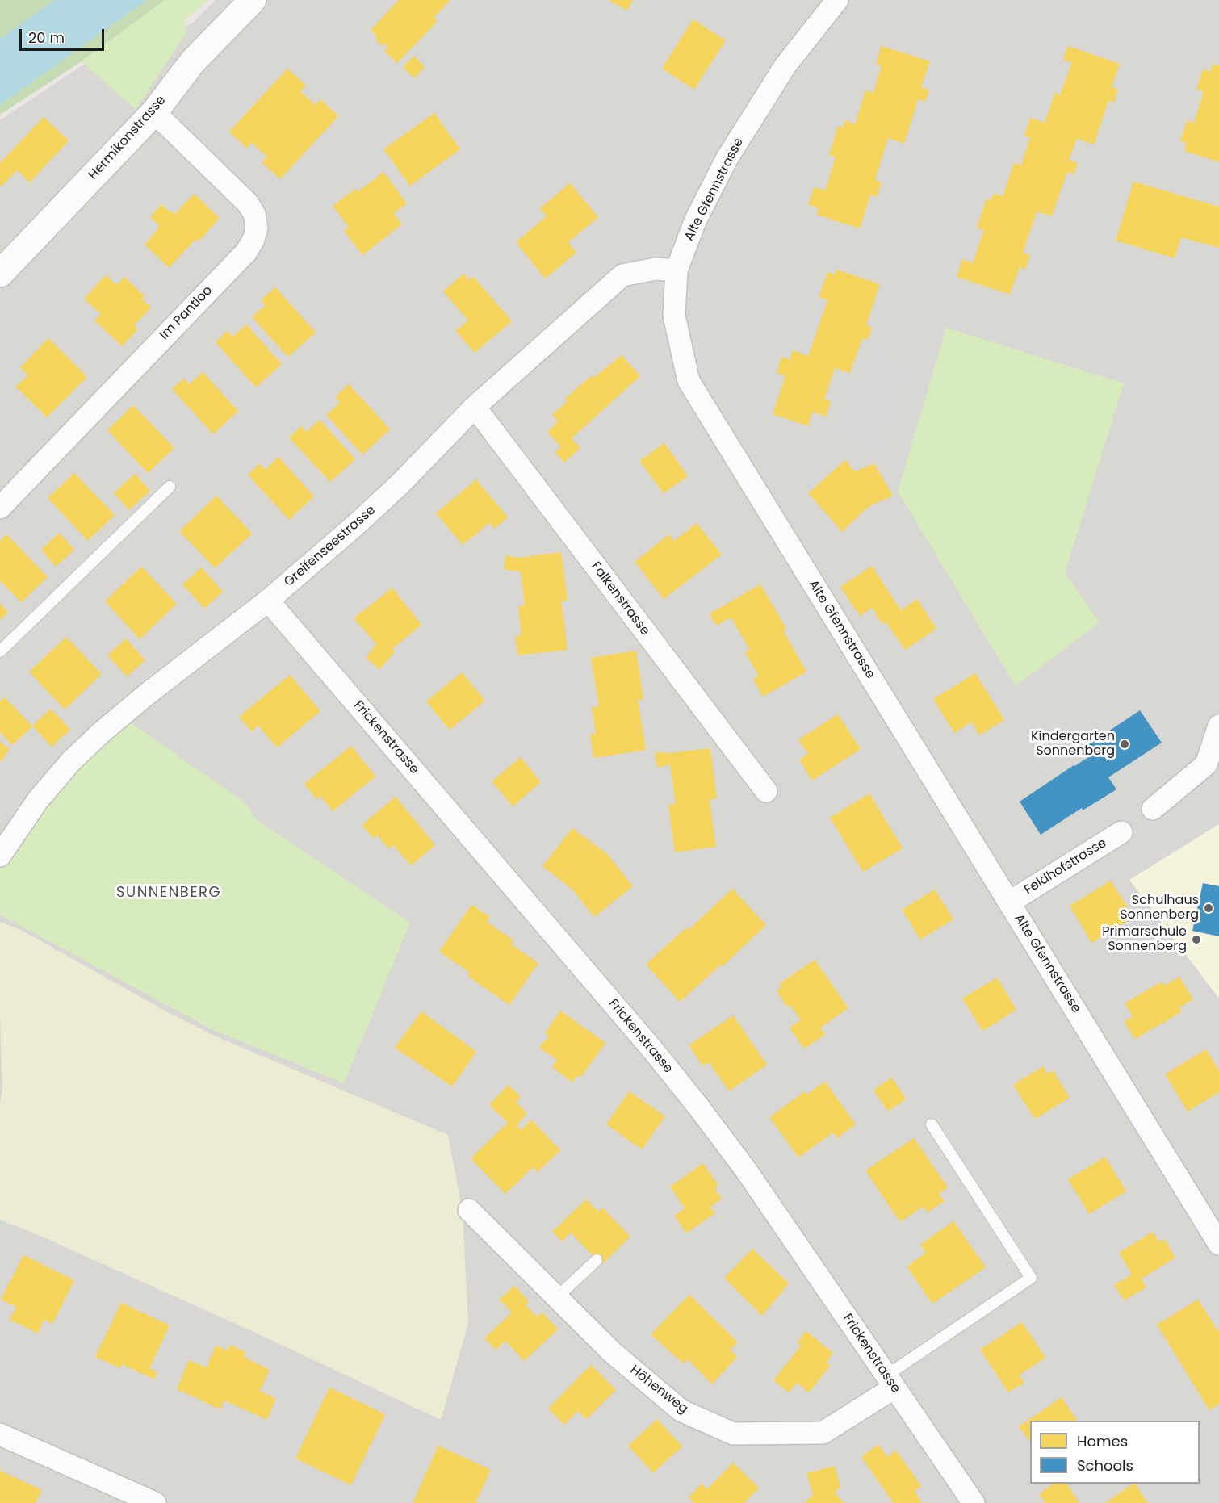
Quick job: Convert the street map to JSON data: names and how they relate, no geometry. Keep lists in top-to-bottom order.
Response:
{
  "streets": {
    "street": [
      "Hermikonstrasse",
      "Alte Gfennstrasse",
      "Im Pantloo",
      "Greifenseestrasse",
      "Falkenstrasse",
      "Frickenstrasse",
      "Feldhofstrasse",
      "Höhenweg"
    ]
  },
  "crossings": [
    ["Hermikonstrasse", "Im Pantloo"],
    ["Alte Gfennstrasse", "Greifenseestrasse"],
    ["Alte Gfennstrasse", "Feldhofstrasse"],
    ["Greifenseestrasse", "Falkenstrasse"],
    ["Greifenseestrasse", "Frickenstrasse"],
    ["Frickenstrasse", "Höhenweg"]
  ],
  "districts": ["SUNNENBERG"],
  "places": ["Kindergarten Sonnenberg", "Schulhaus Sonnenberg", "Primarschule Sonnenberg"],
  "legend": ["Homes", "Schools"],
  "scale_bar": "20 m"
}
